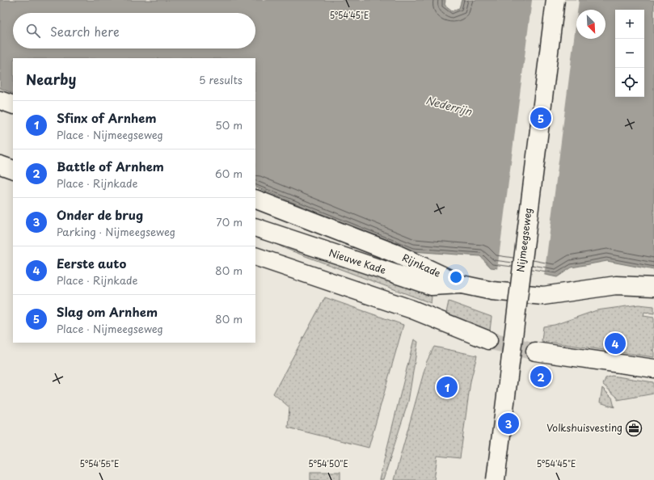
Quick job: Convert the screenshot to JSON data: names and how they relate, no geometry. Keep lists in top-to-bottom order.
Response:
{
  "streets": {
    "street": ["Nijmeegseweg", "Nieuwe Kade", "Rijnkade"]
  },
  "crossings": [
    ["Nieuwe Kade", "Rijnkade"]
  ],
  "water": ["Nederrijn"],
  "places": {
    "office": ["Volkshuisvesting"]
  },
  "north": "bottom right",
  "page": {
    "map_buttons": ["+", "−"],
    "search": "Search here",
    "heading": ["Nearby", "5 results"],
    "list": [
      {
        "mark": "1",
        "name": "Sfinx of Arnhem",
        "note": "Place · Nijmeegseweg",
        "value": "50 m"
      },
      {
        "mark": "2",
        "name": "Battle of Arnhem",
        "note": "Place · Rijnkade",
        "value": "60 m"
      },
      {
        "mark": "3",
        "name": "Onder de brug",
        "note": "Parking · Nijmeegseweg",
        "value": "70 m"
      },
      {
        "mark": "4",
        "name": "Eerste auto",
        "note": "Place · Rijnkade",
        "value": "80 m"
      },
      {
        "mark": "5",
        "name": "Slag om Arnhem",
        "note": "Place · Nijmeegseweg",
        "value": "80 m"
      }
    ],
    "pins": [
      "5",
      "4",
      "2",
      "1",
      "3"
    ]
  },
  "coordinates": ["5°54'45\"E", "5°54'55\"E", "5°54'50\"E"]
}
